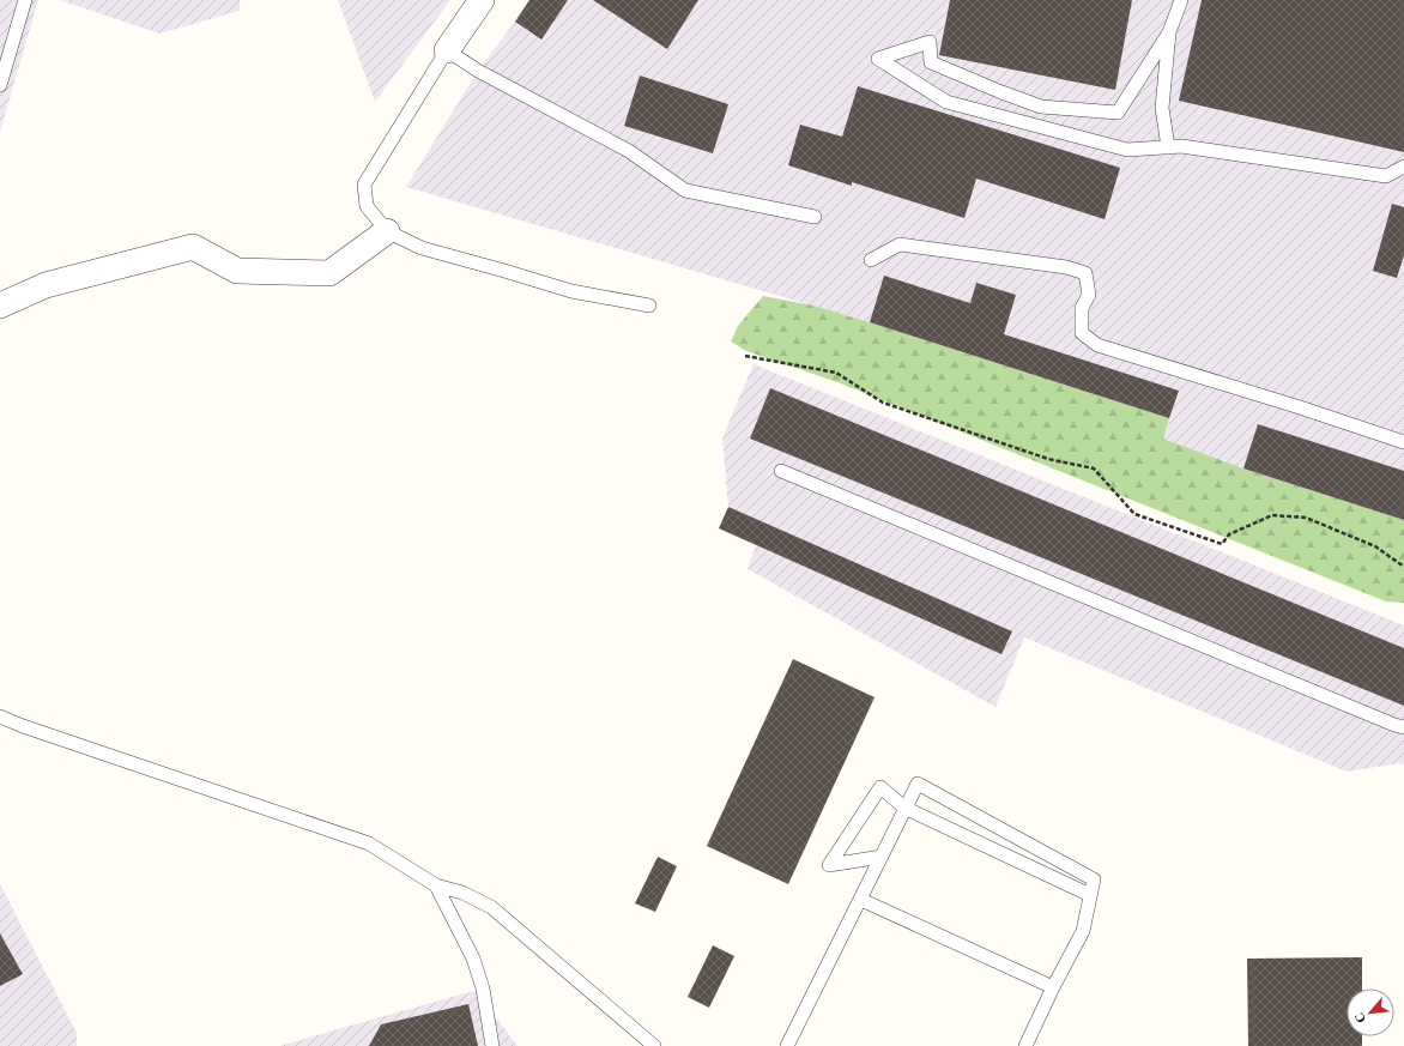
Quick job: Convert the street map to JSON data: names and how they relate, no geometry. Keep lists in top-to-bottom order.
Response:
{
  "north": "bottom left"
}
